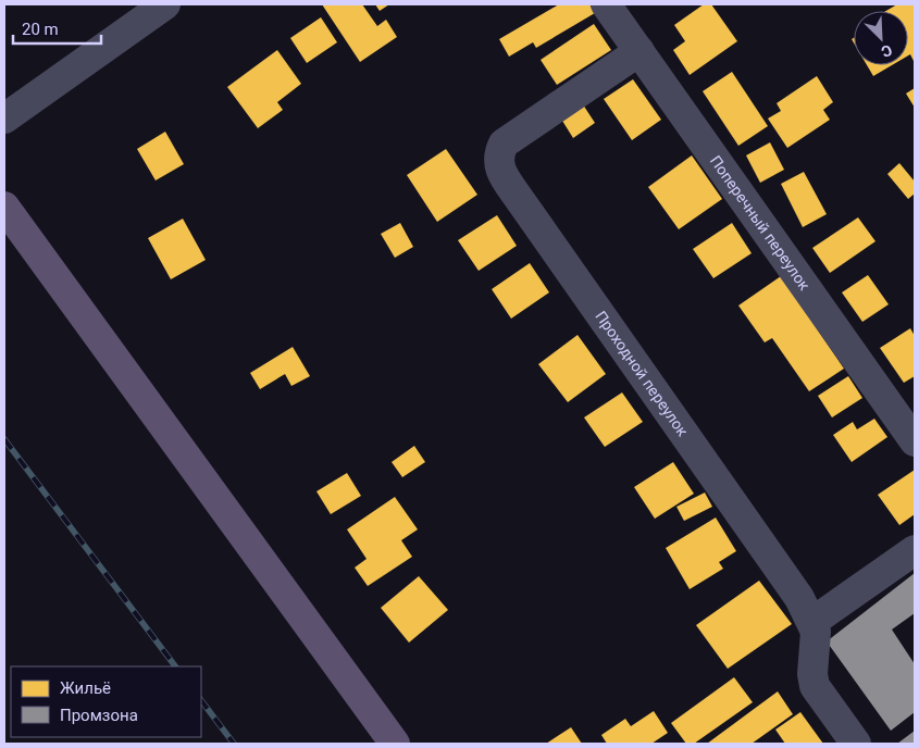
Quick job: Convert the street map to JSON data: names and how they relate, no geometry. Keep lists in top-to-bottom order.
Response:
{
  "streets": {
    "street": ["Поперечный переулок", "Проходной переулок"]
  },
  "crossings": [
    ["Поперечный переулок", "Проходной переулок"]
  ],
  "legend": ["Жильё", "Промзона"],
  "scale_bar": "20 m",
  "north": "bottom right"
}
